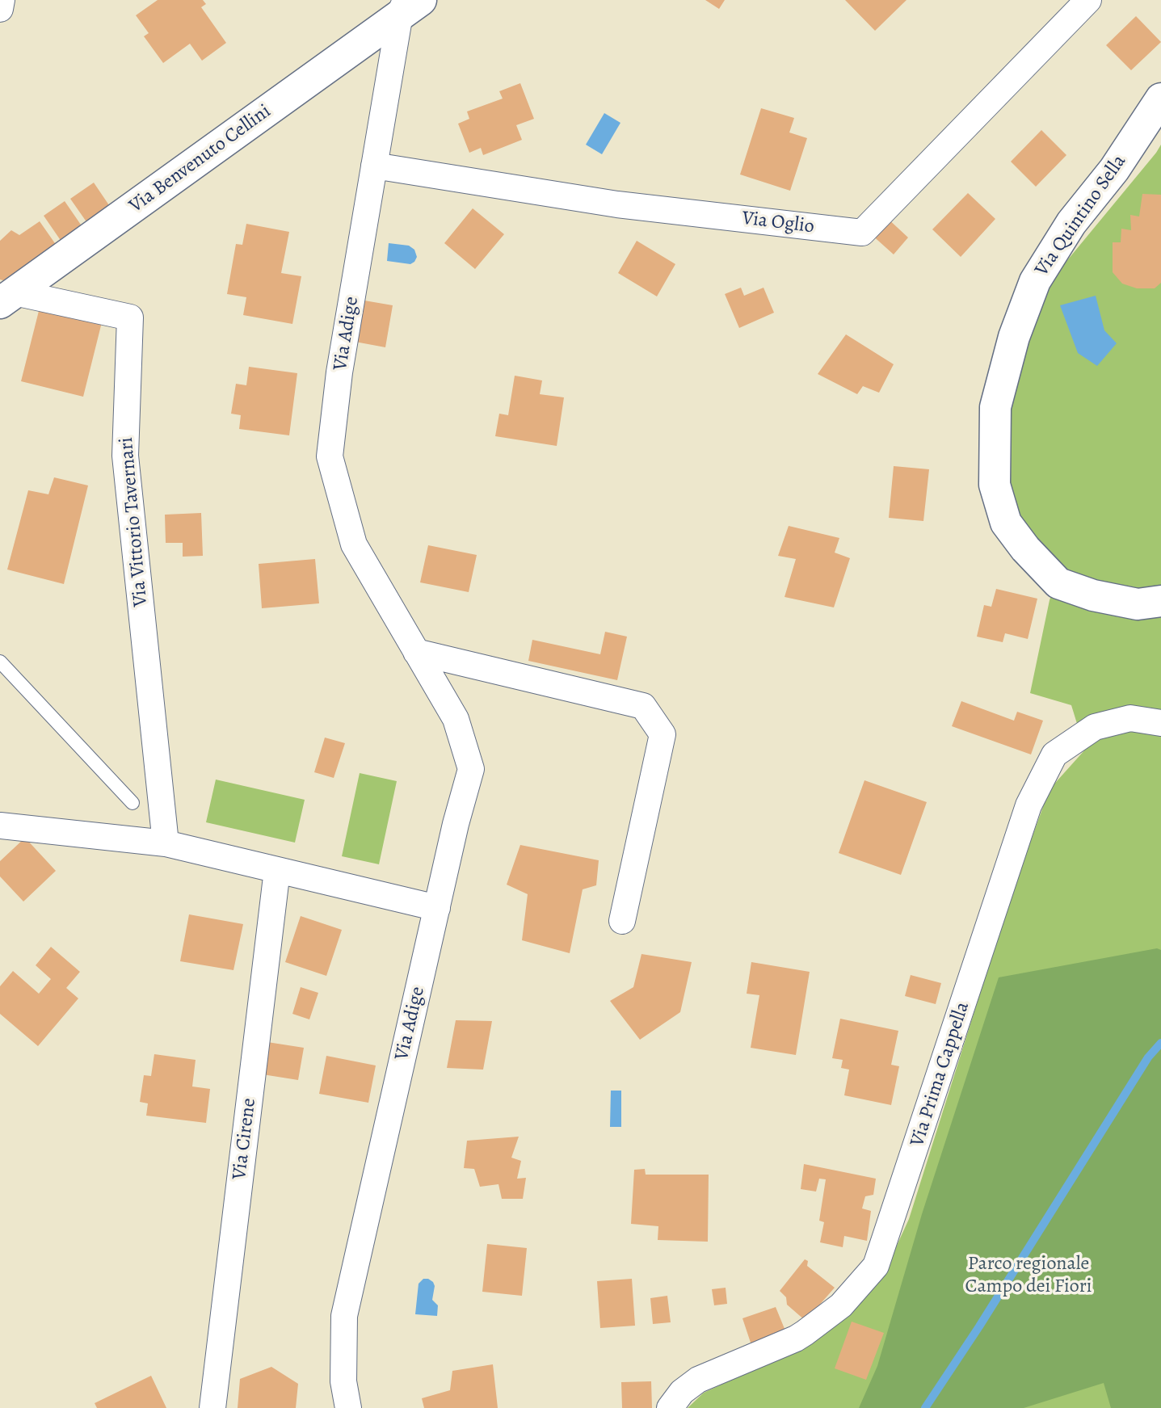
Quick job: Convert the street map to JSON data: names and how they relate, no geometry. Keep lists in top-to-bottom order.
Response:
{
  "streets": {
    "street": [
      "Via Benvenuto Cellini",
      "Via Quintino Sella",
      "Via Oglio",
      "Via Adige",
      "Via Vittorio Tavernari",
      "Via Prima Cappella",
      "Via Cirene"
    ]
  },
  "crossings": [
    ["Via Benvenuto Cellini", "Via Adige"],
    ["Via Benvenuto Cellini", "Via Vittorio Tavernari"],
    ["Via Oglio", "Via Adige"]
  ],
  "parks": ["Parco regionale Campo dei Fiori"]
}
